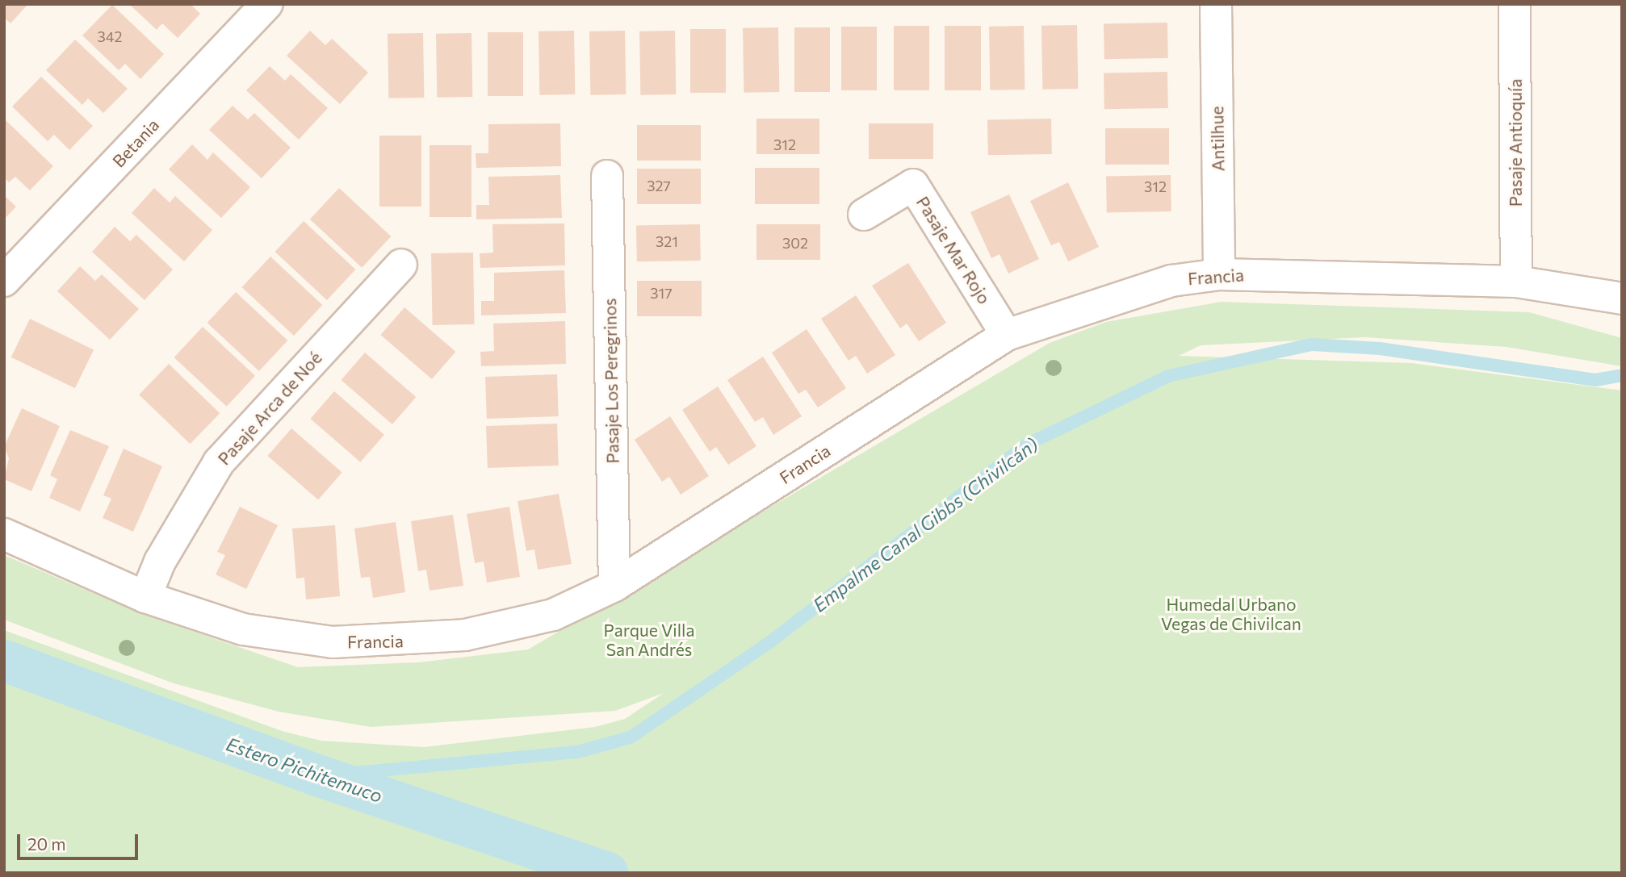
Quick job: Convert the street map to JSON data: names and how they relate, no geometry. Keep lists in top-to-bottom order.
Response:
{
  "streets": {
    "street": [
      "Antilhue",
      "Betania",
      "Pasaje Antioquía",
      "Pasaje Mar Rojo",
      "Francia",
      "Pasaje Los Peregrinos",
      "Pasaje Arca de Noé"
    ]
  },
  "crossings": [
    ["Antilhue", "Francia"],
    ["Pasaje Antioquía", "Francia"],
    ["Pasaje Mar Rojo", "Francia"],
    ["Francia", "Pasaje Los Peregrinos"],
    ["Francia", "Pasaje Arca de Noé"]
  ],
  "water": ["Empalme Canal Gibbs (Chivilcán)", "Estero Pichitemuco"],
  "parks": ["Humedal Urbano Vegas de Chivilcan", "Parque Villa San Andrés"],
  "house_numbers": [
    "342",
    "312",
    "327",
    "312",
    "321",
    "302",
    "317"
  ],
  "scale_bar": "20 m"
}
